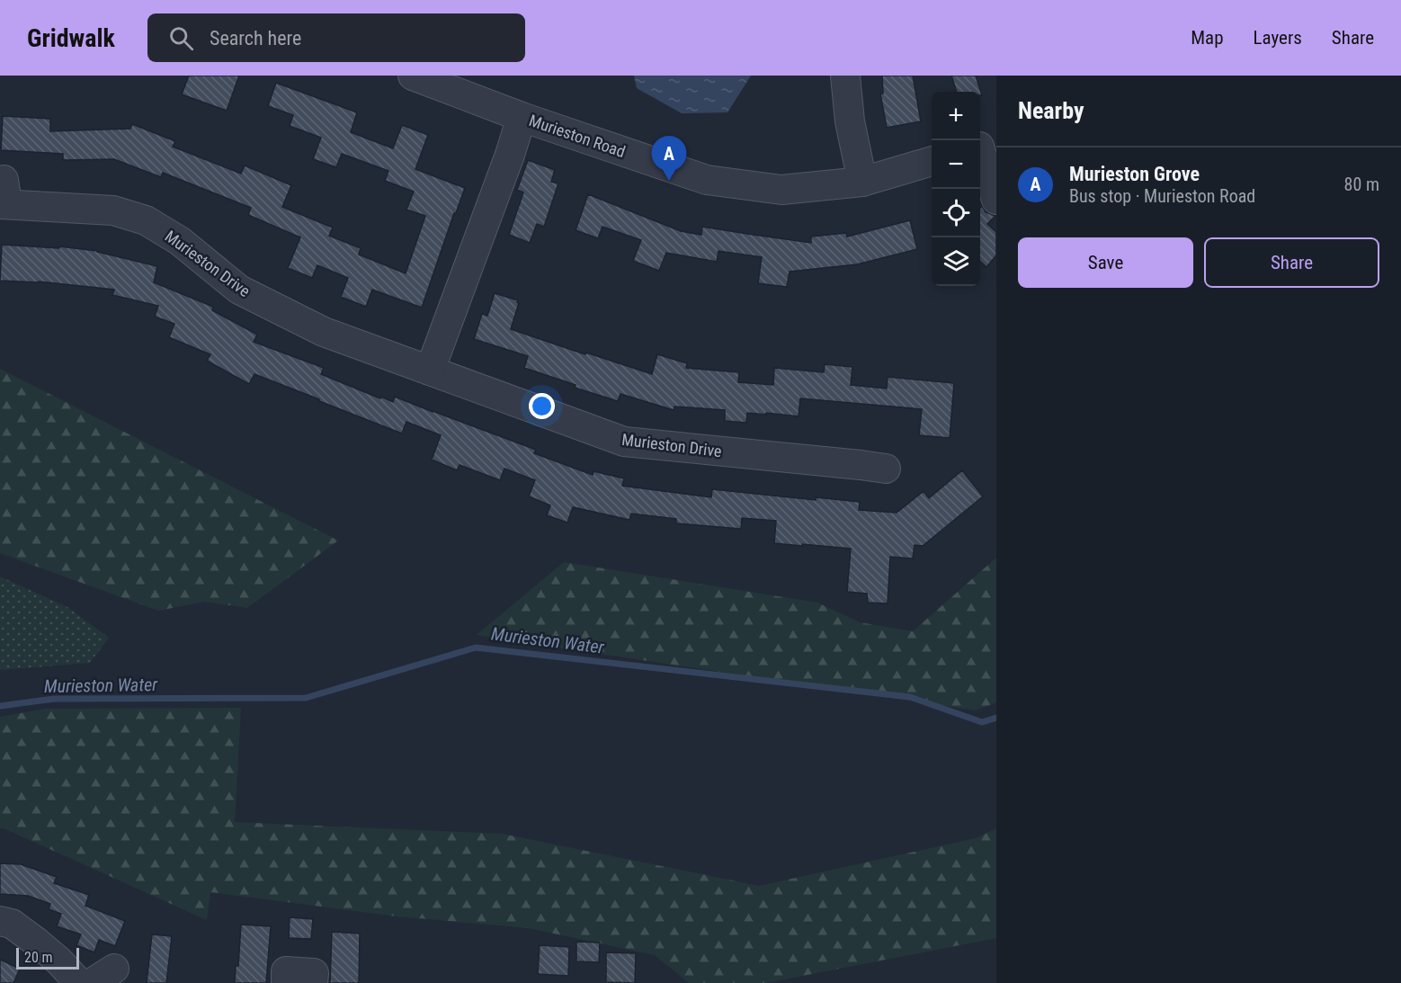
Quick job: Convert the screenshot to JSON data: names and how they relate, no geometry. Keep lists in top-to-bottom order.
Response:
{
  "streets": {
    "street": ["Murieston Road", "Murieston Drive"]
  },
  "water": ["Murieston Water"],
  "scale_bar": "20 m",
  "page": {
    "header": "Gridwalk",
    "search": "Search here",
    "nav": ["Map", "Layers", "Share"],
    "heading": "Nearby",
    "map_buttons": ["+", "−"],
    "pins": "A",
    "list": [
      {
        "mark": "A",
        "name": "Murieston Grove",
        "note": "Bus stop · Murieston Road",
        "value": "80 m"
      }
    ],
    "buttons": ["Save", "Share"],
    "scale": "20 m"
  }
}
